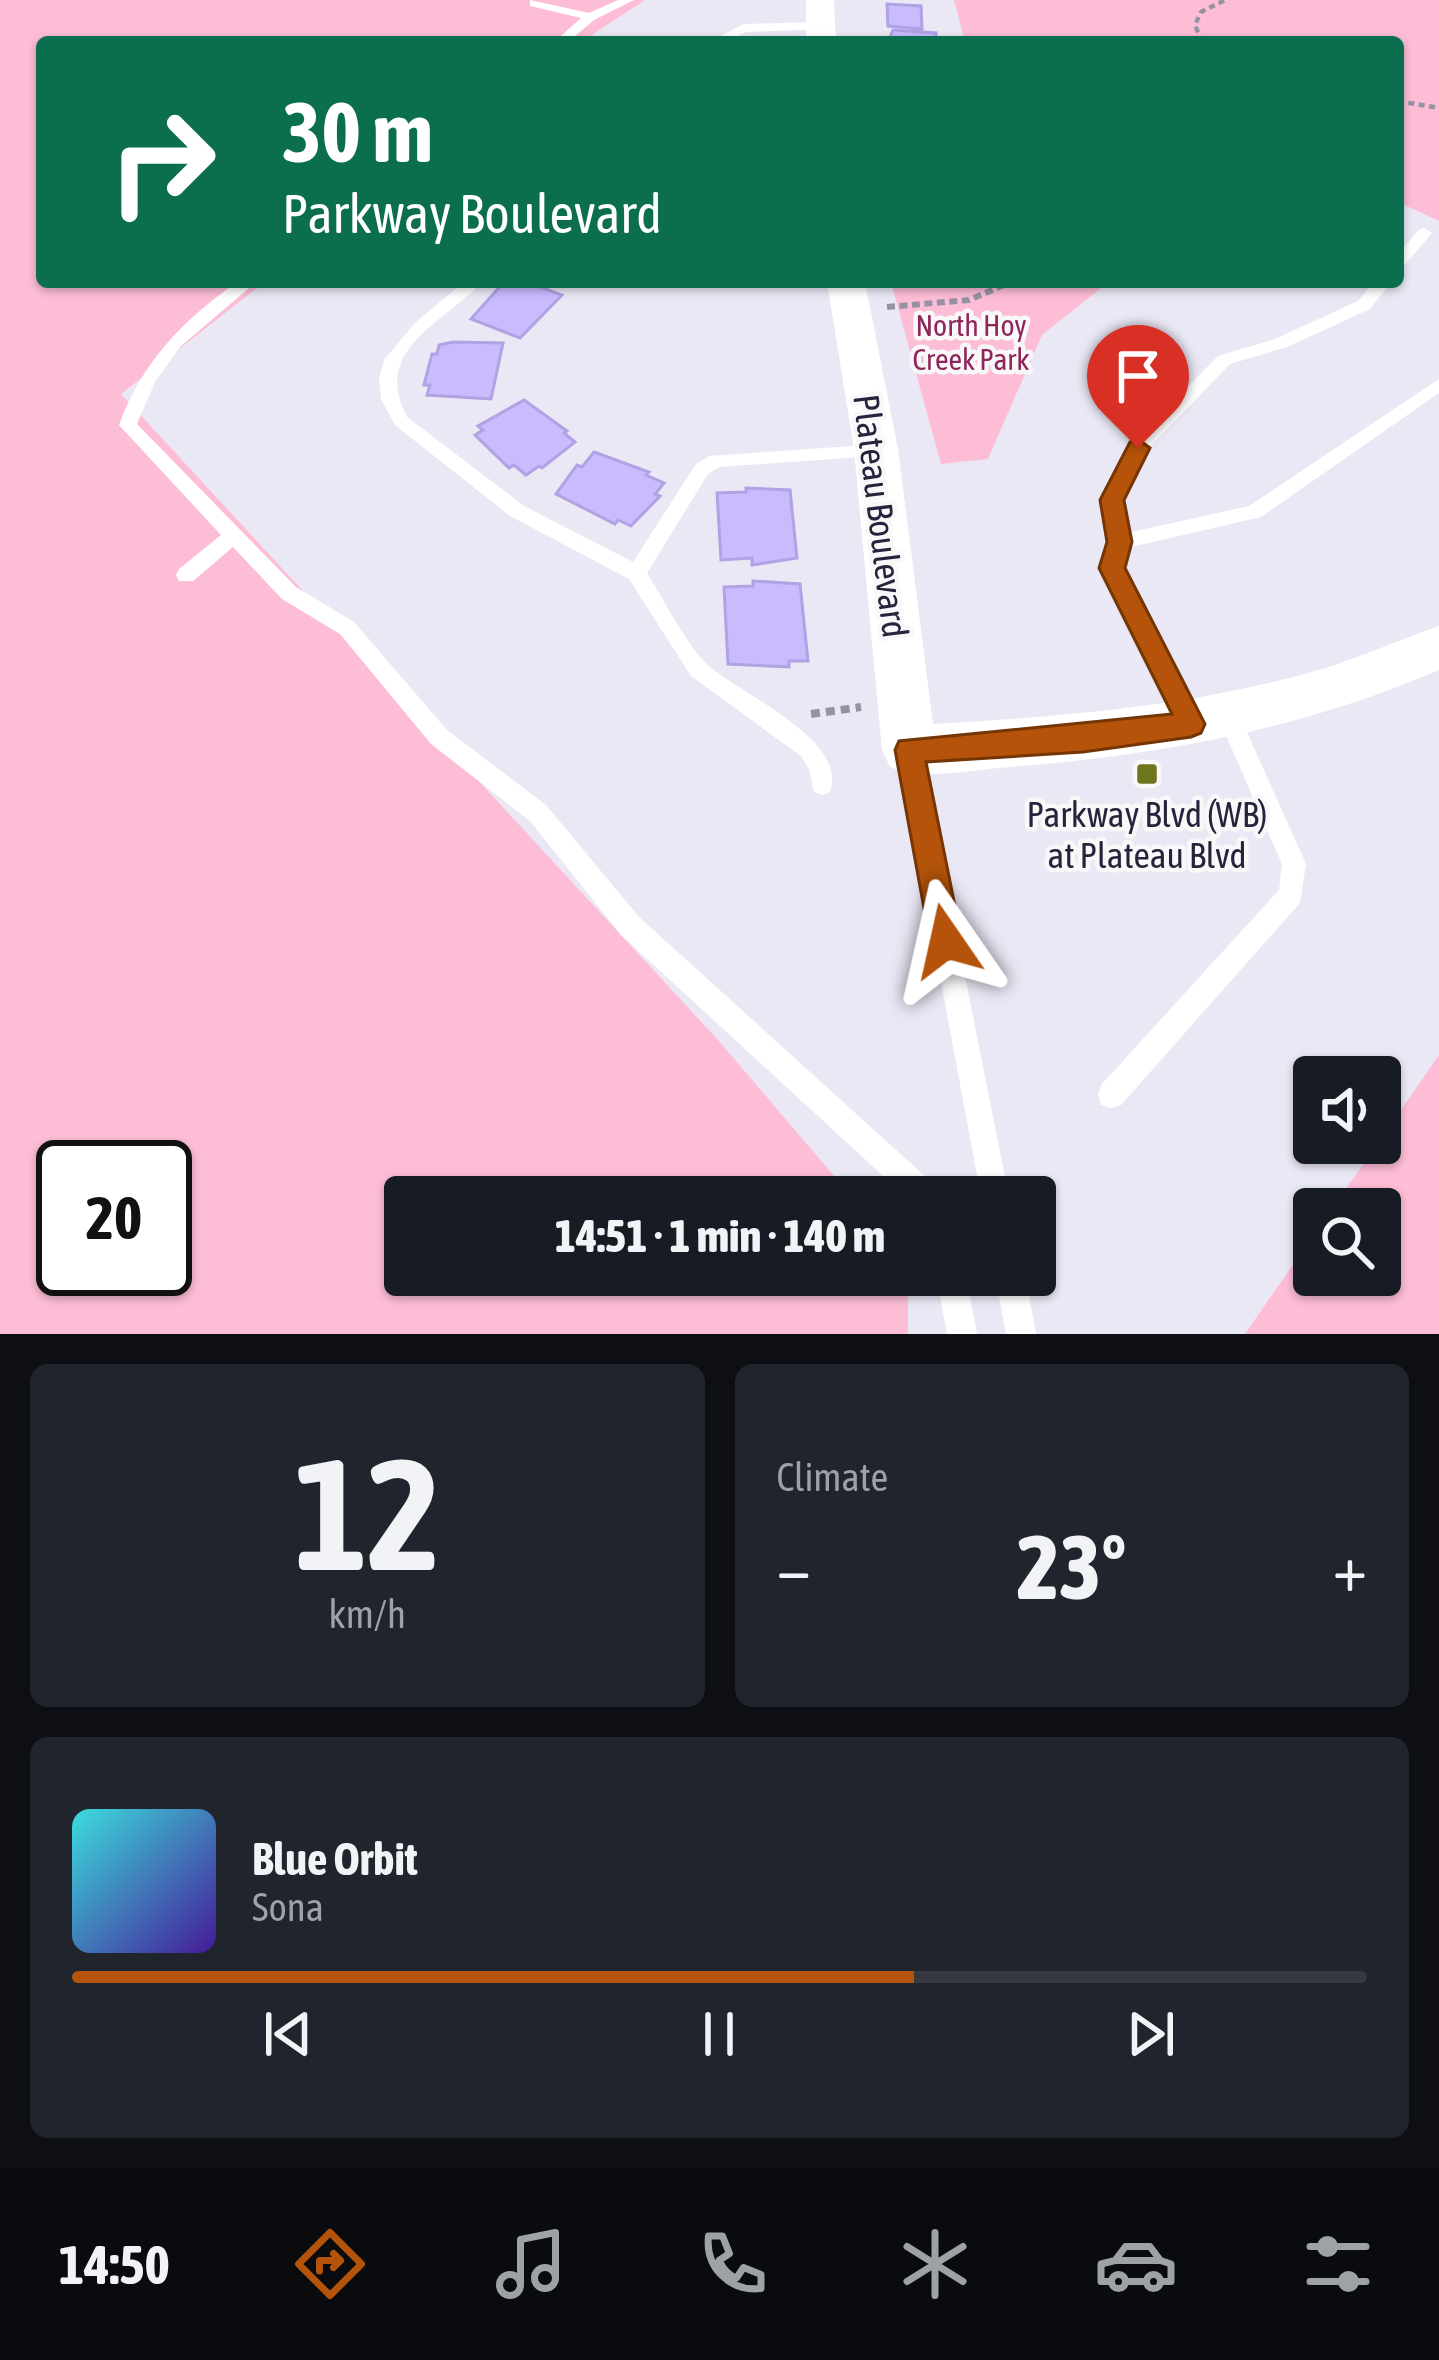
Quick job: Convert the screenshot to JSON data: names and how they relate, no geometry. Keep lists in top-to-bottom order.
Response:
{
  "streets": {
    "street": ["Plateau Boulevard"]
  },
  "parks": ["North Hoy Creek Park"],
  "places": {
    "transit": ["Parkway Blvd (WB) at Plateau Blvd"]
  },
  "page": {
    "turn": ["30 m", "Parkway Boulevard"],
    "limit": "20",
    "trip": "14:51 · 1 min · 140 m",
    "tile": [
      ["12", "km/h"],
      "Climate"
    ],
    "heat": ["−", "23°", "+"],
    "song": ["Blue Orbit", "Sona"],
    "tabs": "14:50"
  }
}
